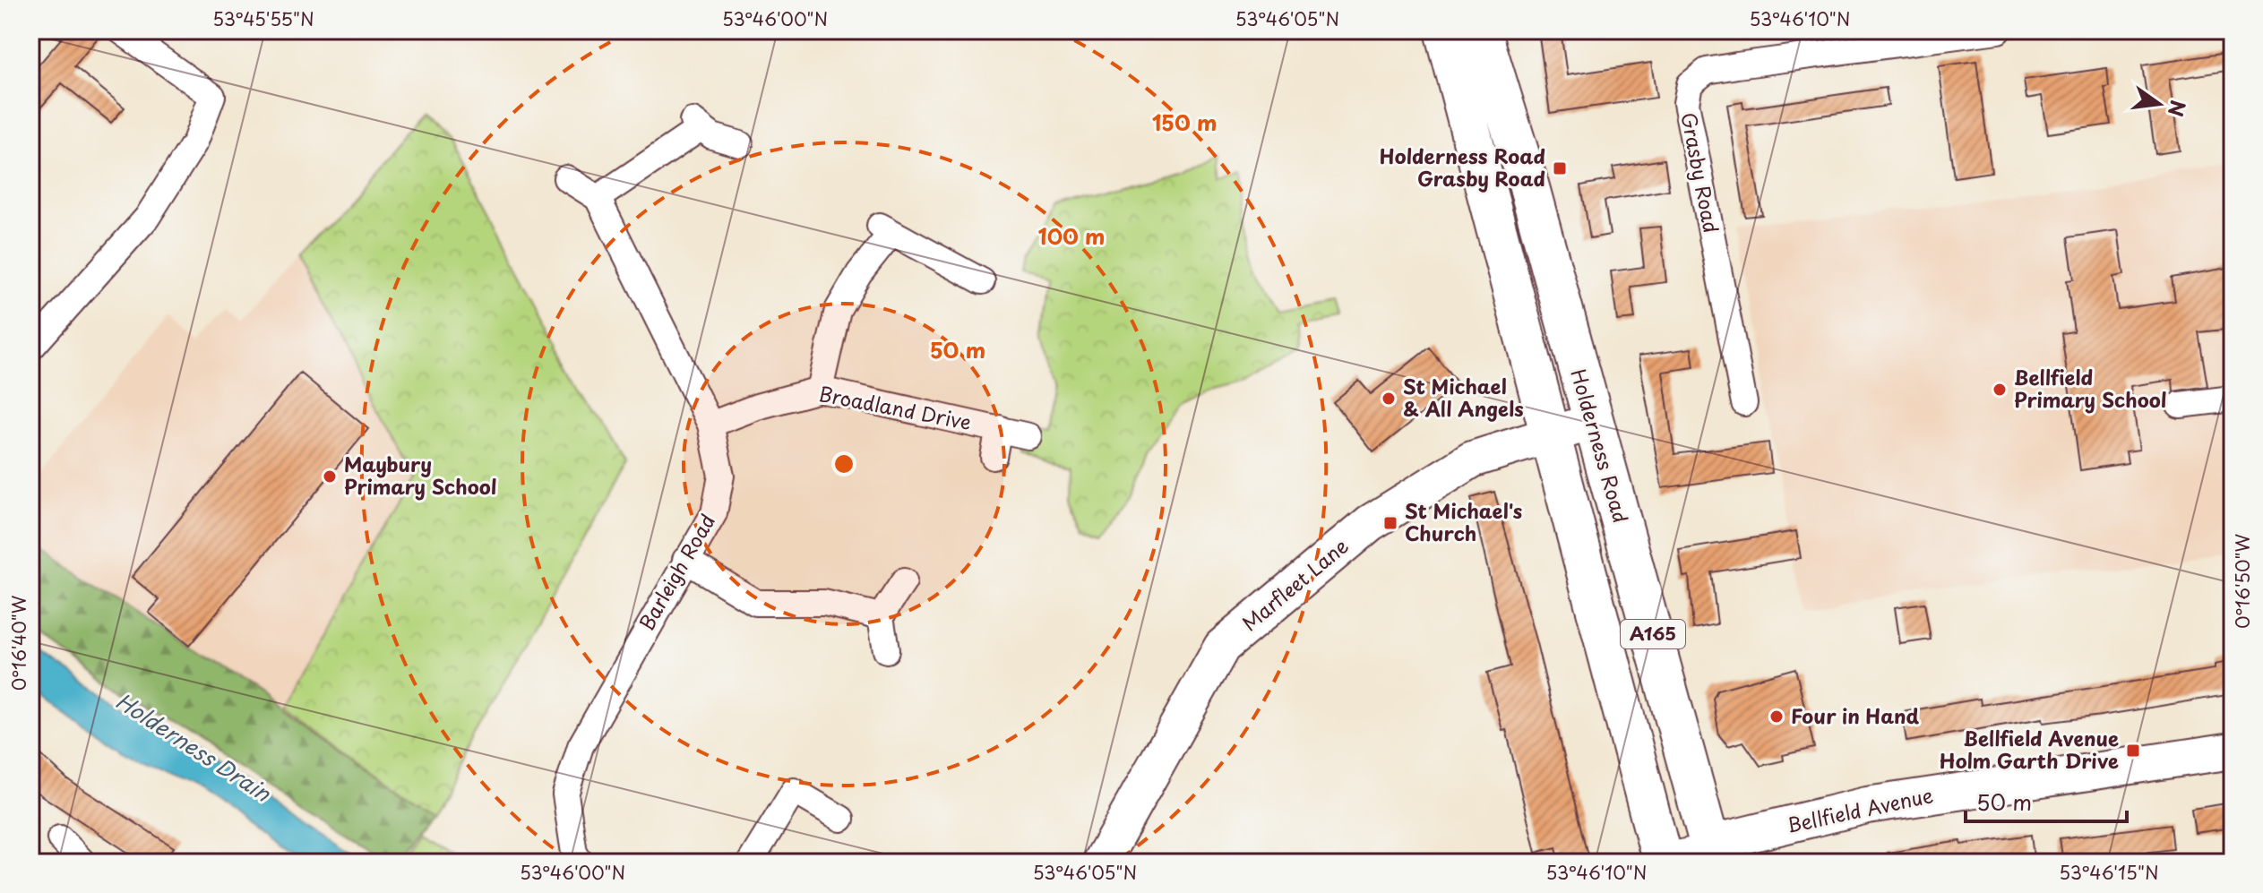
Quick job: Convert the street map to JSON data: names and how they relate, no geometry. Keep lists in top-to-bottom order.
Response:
{
  "streets": {
    "highway": ["Holderness Road", "A165"],
    "street": [
      "Grasby Road",
      "Broadland Drive",
      "Barleigh Road",
      "Marfleet Lane",
      "Bellfield Avenue"
    ]
  },
  "crossings": [
    ["Broadland Drive", "Barleigh Road"],
    ["Holderness Road", "Marfleet Lane"],
    ["Holderness Road", "Bellfield Avenue"],
    ["Marfleet Lane", "A165"],
    ["A165", "Bellfield Avenue"]
  ],
  "water": ["Holderness Drain"],
  "places": {
    "transit": ["Holderness Road Grasby Road", "St Michael's Church", "Bellfield Avenue Holm Garth Drive"],
    "other": [
      "Bellfield Primary School",
      "St Michael & All Angels",
      "Maybury Primary School",
      "Four in Hand"
    ]
  },
  "scale_bar": "50 m",
  "north": "right",
  "coordinates": [
    "53°45'55\"N",
    "53°46'00\"N",
    "53°46'05\"N",
    "53°46'10\"N",
    "0°16'50\"W",
    "0°16'40\"W",
    "53°46'15\"N"
  ],
  "rings": ["150 m", "100 m", "50 m"]
}
